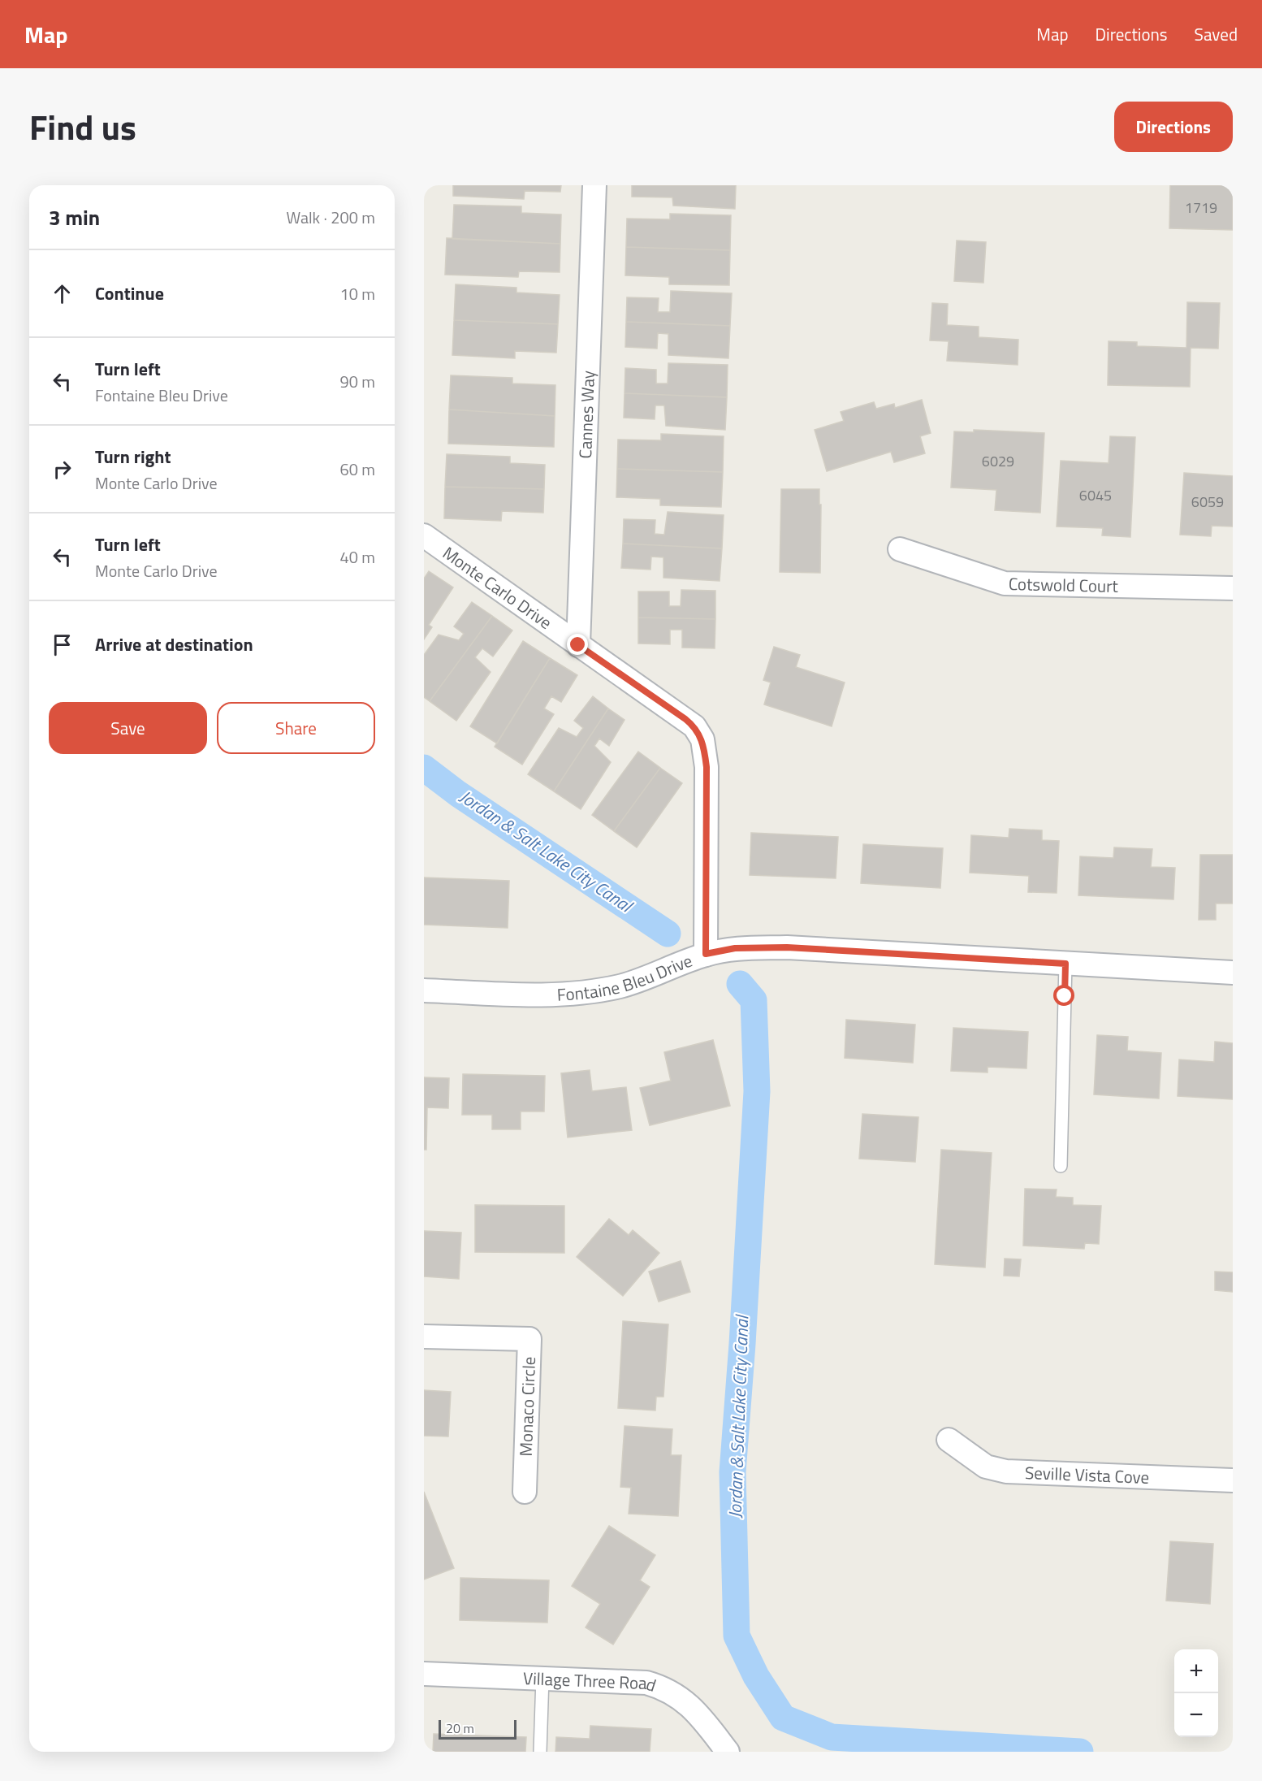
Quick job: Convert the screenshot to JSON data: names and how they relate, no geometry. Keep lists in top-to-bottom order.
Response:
{
  "streets": {
    "street": [
      "Cannes Way",
      "Cotswold Court",
      "Monte Carlo Drive",
      "Fontaine Bleu Drive",
      "Monaco Circle",
      "Seville Vista Cove",
      "Village Three Road"
    ]
  },
  "crossings": [
    ["Cannes Way", "Monte Carlo Drive"],
    ["Monte Carlo Drive", "Fontaine Bleu Drive"]
  ],
  "water": ["Jordan & Salt Lake City Canal"],
  "house_numbers": [
    "1719",
    "6029",
    "6045",
    "6059"
  ],
  "scale_bar": "20 m",
  "page": {
    "header": "Map",
    "nav": ["Map", "Directions", "Saved"],
    "title": "Find us",
    "buttons": [
      "Directions",
      ["Save", "Share"]
    ],
    "heading": ["3 min", "Walk · 200 m"],
    "list": [
      ["Continue", "10 m"],
      ["Turn left", "Fontaine Bleu Drive", "90 m"],
      ["Turn right", "Monte Carlo Drive", "60 m"],
      ["Turn left", "Monte Carlo Drive", "40 m"],
      "Arrive at destination"
    ],
    "map_buttons": ["+", "−"],
    "scale": "20 m"
  }
}
